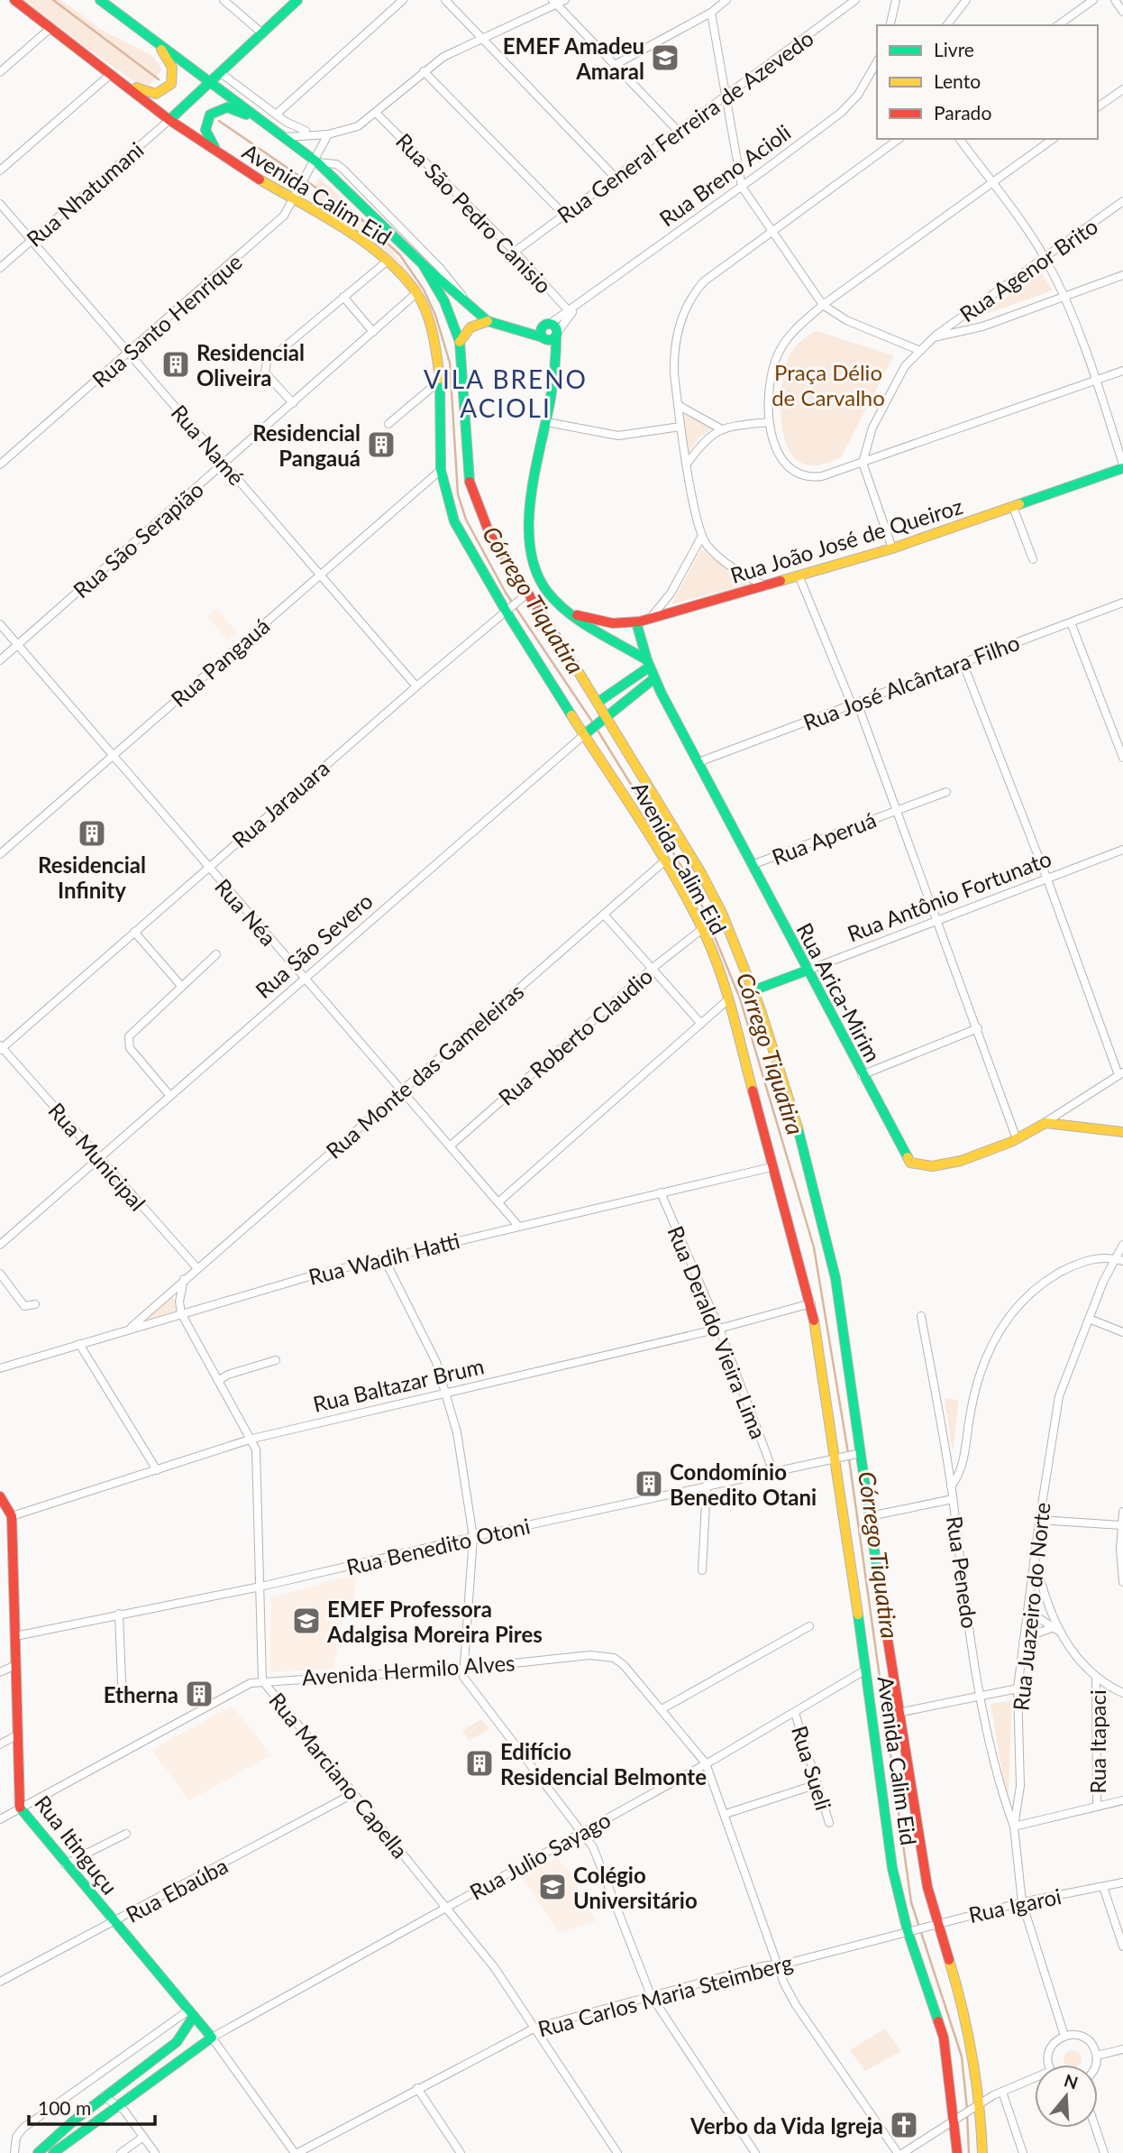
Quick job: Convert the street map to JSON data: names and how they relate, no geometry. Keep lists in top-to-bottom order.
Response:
{
  "streets": {
    "main road": [
      "Avenida Calim Eid",
      "Rua João José de Queiroz",
      "Rua Antônio Fortunato",
      "Rua São Severo",
      "Rua Arica-Mirim",
      "Rua Baltazar Brum",
      "Rua Itinguçu"
    ],
    "street": [
      "Rua General Ferreira de Azevedo",
      "Rua Breno Acioli",
      "Rua Nhatumani",
      "Rua São Pedro Canisio",
      "Rua Agenor Brito",
      "Rua Santo Henrique",
      "Rua Namé",
      "Rua São Serapião",
      "Rua Pangauá",
      "Rua José Alcântara Filho",
      "Rua Jarauara",
      "Rua Aperuá",
      "Rua Néa",
      "Rua Roberto Claudio",
      "Rua Monte das Gameleiras",
      "Rua Municipal",
      "Rua Wadih Hatti",
      "Rua Deraldo Vieira Lima",
      "Rua Benedito Otoni",
      "Rua Penedo",
      "Rua Juazeiro do Norte",
      "Avenida Hermilo Alves",
      "Rua Itapaci",
      "Rua Sueli",
      "Rua Marciano Capella",
      "Rua Julio Sayago",
      "Rua Ebaúba",
      "Rua Igaroi",
      "Rua Carlos Maria Steimberg"
    ]
  },
  "crossings": [
    ["Rua General Ferreira de Azevedo", "Rua São Pedro Canisio"],
    ["Rua Breno Acioli", "Rua São Pedro Canisio"],
    ["Rua Nhatumani", "Avenida Calim Eid"],
    ["Rua Nhatumani", "Rua Namé"],
    ["Avenida Calim Eid", "Rua Santo Henrique"],
    ["Avenida Calim Eid", "Rua São Serapião"],
    ["Avenida Calim Eid", "Rua Pangauá"],
    ["Avenida Calim Eid", "Rua Jarauara"],
    ["Avenida Calim Eid", "Rua Antônio Fortunato"],
    ["Avenida Calim Eid", "Rua São Severo"],
    ["Avenida Calim Eid", "Rua Roberto Claudio"],
    ["Avenida Calim Eid", "Rua Monte das Gameleiras"],
    ["Avenida Calim Eid", "Rua Wadih Hatti"],
    ["Avenida Calim Eid", "Rua Baltazar Brum"],
    ["Avenida Calim Eid", "Rua Benedito Otoni"],
    ["Avenida Calim Eid", "Rua Julio Sayago"],
    ["Avenida Calim Eid", "Rua Igaroi"],
    ["Avenida Calim Eid", "Rua Carlos Maria Steimberg"],
    ["Rua Santo Henrique", "Rua Namé"],
    ["Rua Namé", "Rua São Serapião"],
    ["Rua Namé", "Rua Pangauá"],
    ["Rua Namé", "Rua Jarauara"],
    ["Rua São Serapião", "Rua Néa"],
    ["Rua João José de Queiroz", "Rua Arica-Mirim"],
    ["Rua Pangauá", "Rua Néa"],
    ["Rua José Alcântara Filho", "Rua Arica-Mirim"],
    ["Rua Jarauara", "Rua Néa"],
    ["Rua Jarauara", "Rua Municipal"],
    ["Rua Aperuá", "Rua Arica-Mirim"],
    ["Rua Antônio Fortunato", "Rua Arica-Mirim"],
    ["Rua Néa", "Rua São Severo"],
    ["Rua Néa", "Rua Roberto Claudio"],
    ["Rua Néa", "Rua Monte das Gameleiras"],
    ["Rua Néa", "Rua Wadih Hatti"],
    ["Rua São Severo", "Rua Arica-Mirim"],
    ["Rua São Severo", "Rua Municipal"],
    ["Rua Monte das Gameleiras", "Rua Municipal"],
    ["Rua Monte das Gameleiras", "Rua Wadih Hatti"],
    ["Rua Wadih Hatti", "Rua Deraldo Vieira Lima"],
    ["Rua Wadih Hatti", "Rua Marciano Capella"],
    ["Rua Deraldo Vieira Lima", "Rua Baltazar Brum"],
    ["Rua Deraldo Vieira Lima", "Rua Benedito Otoni"],
    ["Rua Baltazar Brum", "Rua Marciano Capella"],
    ["Rua Baltazar Brum", "Rua Itinguçu"],
    ["Rua Benedito Otoni", "Rua Marciano Capella"],
    ["Rua Benedito Otoni", "Rua Itinguçu"],
    ["Rua Penedo", "Rua Juazeiro do Norte"],
    ["Rua Juazeiro do Norte", "Rua Igaroi"],
    ["Avenida Hermilo Alves", "Rua Marciano Capella"],
    ["Avenida Hermilo Alves", "Rua Itinguçu"],
    ["Avenida Hermilo Alves", "Rua Julio Sayago"],
    ["Avenida Hermilo Alves", "Rua Carlos Maria Steimberg"],
    ["Rua Sueli", "Rua Julio Sayago"],
    ["Rua Marciano Capella", "Rua Julio Sayago"],
    ["Rua Marciano Capella", "Rua Ebaúba"],
    ["Rua Marciano Capella", "Rua Carlos Maria Steimberg"],
    ["Rua Itinguçu", "Rua Julio Sayago"],
    ["Rua Itinguçu", "Rua Ebaúba"],
    ["Rua Itinguçu", "Rua Carlos Maria Steimberg"],
    ["Rua Igaroi", "Rua Carlos Maria Steimberg"]
  ],
  "districts": ["VILA BRENO ACIOLI"],
  "water": ["Córrego Tiquatira"],
  "parks": ["Praça Délio de Carvalho"],
  "places": {
    "school or university": ["EMEF Amadeu Amaral", "EMEF Professora Adalgisa Moreira Pires", "Colégio Universitário"],
    "building": [
      "Residencial Oliveira",
      "Residencial Pangauá",
      "Residencial Infinity",
      "Condomínio Benedito Otani",
      "Etherna",
      "Edifício Residencial Belmonte"
    ],
    "church": ["Verbo da Vida Igreja"]
  },
  "legend": ["Livre", "Lento", "Parado"],
  "scale_bar": "100 m",
  "north": "top"
}
